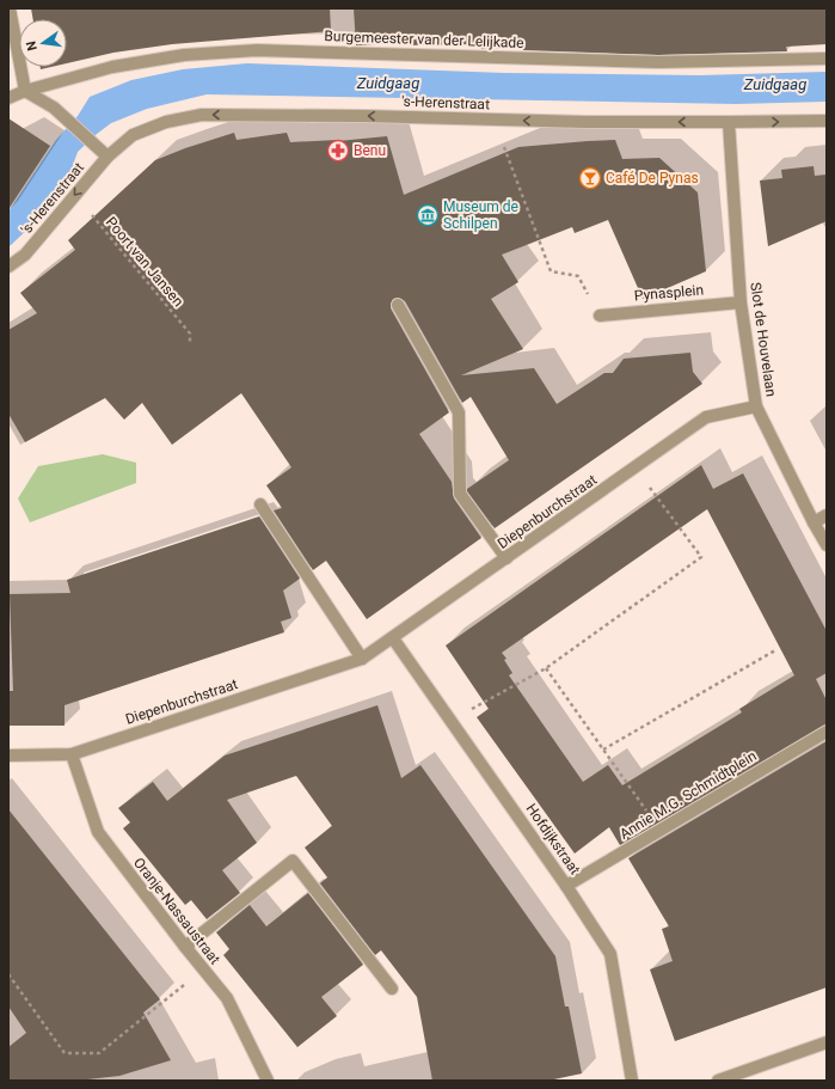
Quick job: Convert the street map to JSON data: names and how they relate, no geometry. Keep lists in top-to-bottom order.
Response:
{
  "streets": {
    "street": [
      "Burgemeester van der Lelijkade",
      "'s-Herenstraat",
      "Pynasplein",
      "Slot de Houvelaan",
      "Diepenburchstraat",
      "Annie M.G. Schmidtplein",
      "Hofdijkstraat",
      "Oranje-Nassaustraat"
    ],
    "path": ["Poort van Jansen"]
  },
  "crossings": [
    ["'s-Herenstraat", "Poort van Jansen"],
    ["'s-Herenstraat", "Slot de Houvelaan"],
    ["Pynasplein", "Slot de Houvelaan"],
    ["Slot de Houvelaan", "Diepenburchstraat"],
    ["Diepenburchstraat", "Hofdijkstraat"],
    ["Diepenburchstraat", "Oranje-Nassaustraat"],
    ["Annie M.G. Schmidtplein", "Hofdijkstraat"]
  ],
  "water": ["Zuidgaag"],
  "places": {
    "pharmacy": ["Benu"],
    "bar": ["Café De Pynas"],
    "museum": ["Museum de Schilpen"]
  },
  "north": "left"
}
